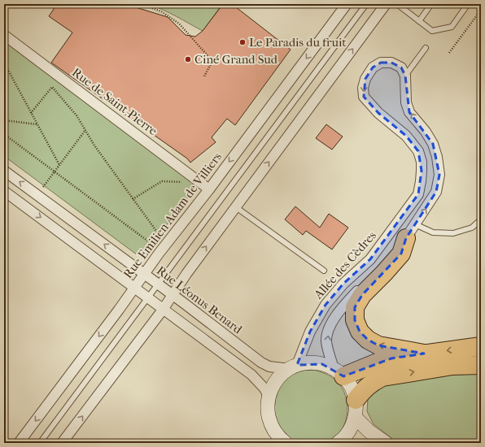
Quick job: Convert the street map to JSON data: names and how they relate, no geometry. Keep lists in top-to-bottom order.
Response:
{
  "streets": {
    "street": [
      "Rue de Saint-Pierre",
      "Rue Emilien Adam de Villiers",
      "Allée des Cèdres",
      "Rue Léonus Benard"
    ]
  },
  "crossings": [
    ["Rue de Saint-Pierre", "Rue Emilien Adam de Villiers"],
    ["Rue Emilien Adam de Villiers", "Rue Léonus Benard"],
    ["Allée des Cèdres", "Rue Léonus Benard"]
  ],
  "places": ["Le Paradis du fruit", "Ciné Grand Sud"]
}
